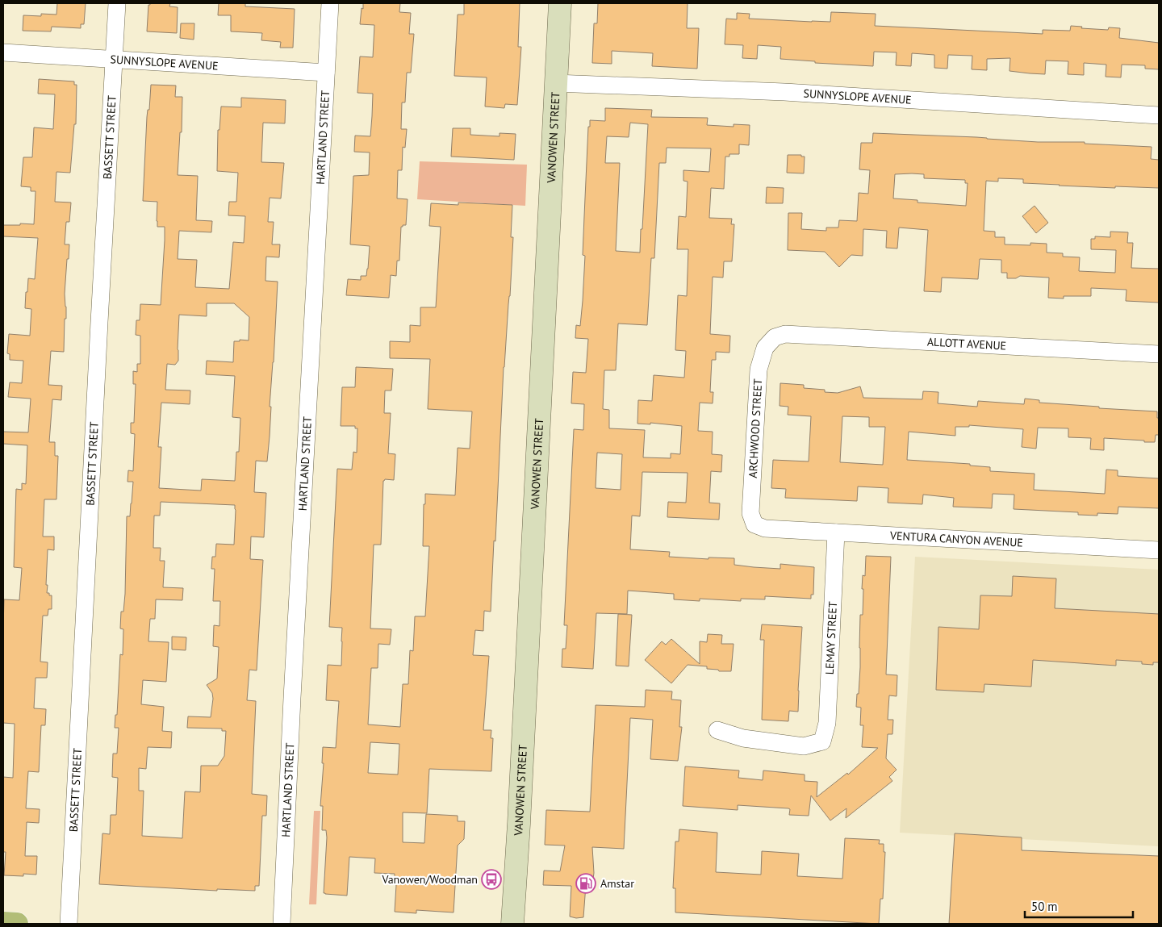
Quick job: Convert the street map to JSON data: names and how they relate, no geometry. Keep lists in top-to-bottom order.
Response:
{
  "streets": {
    "main road": ["VANOWEN STREET"],
    "street": [
      "SUNNYSLOPE AVENUE",
      "BASSETT STREET",
      "HARTLAND STREET",
      "ALLOTT AVENUE",
      "ARCHWOOD STREET",
      "VENTURA CANYON AVENUE",
      "LEMAY STREET"
    ]
  },
  "crossings": [
    ["SUNNYSLOPE AVENUE", "BASSETT STREET"],
    ["SUNNYSLOPE AVENUE", "HARTLAND STREET"],
    ["SUNNYSLOPE AVENUE", "VANOWEN STREET"],
    ["ALLOTT AVENUE", "ARCHWOOD STREET"],
    ["ARCHWOOD STREET", "VENTURA CANYON AVENUE"],
    ["VENTURA CANYON AVENUE", "LEMAY STREET"]
  ],
  "places": {
    "bus stop": ["Vanowen/Woodman"],
    "fuel station": ["Amstar"]
  },
  "scale_bar": "50 m"
}
